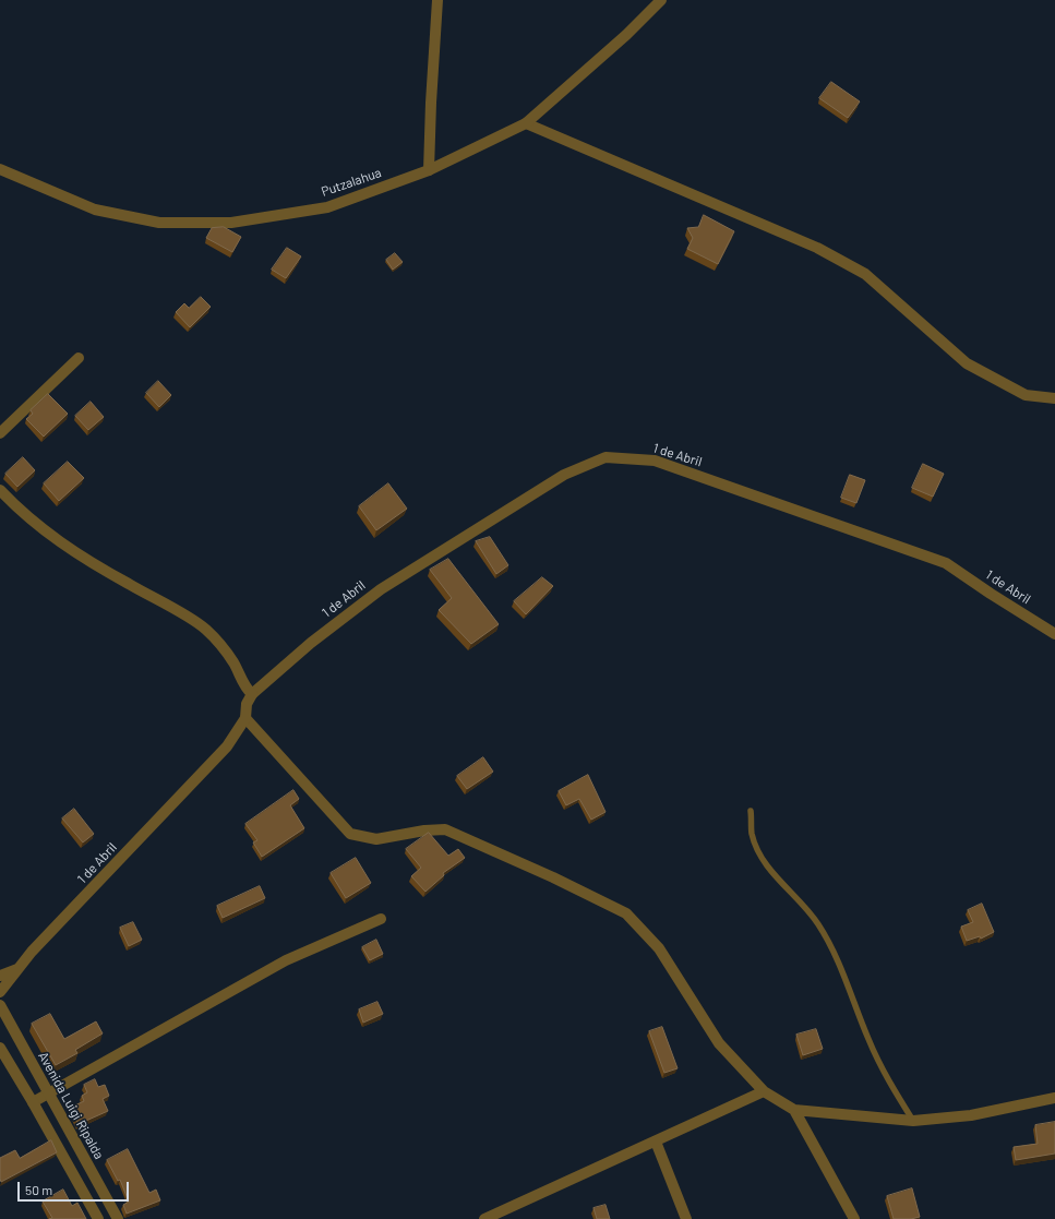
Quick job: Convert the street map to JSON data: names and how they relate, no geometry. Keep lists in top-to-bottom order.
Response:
{
  "streets": {
    "street": ["Putzalahua", "1 de Abril", "Avenida Luigi Ripalda"]
  },
  "scale_bar": "50 m"
}
